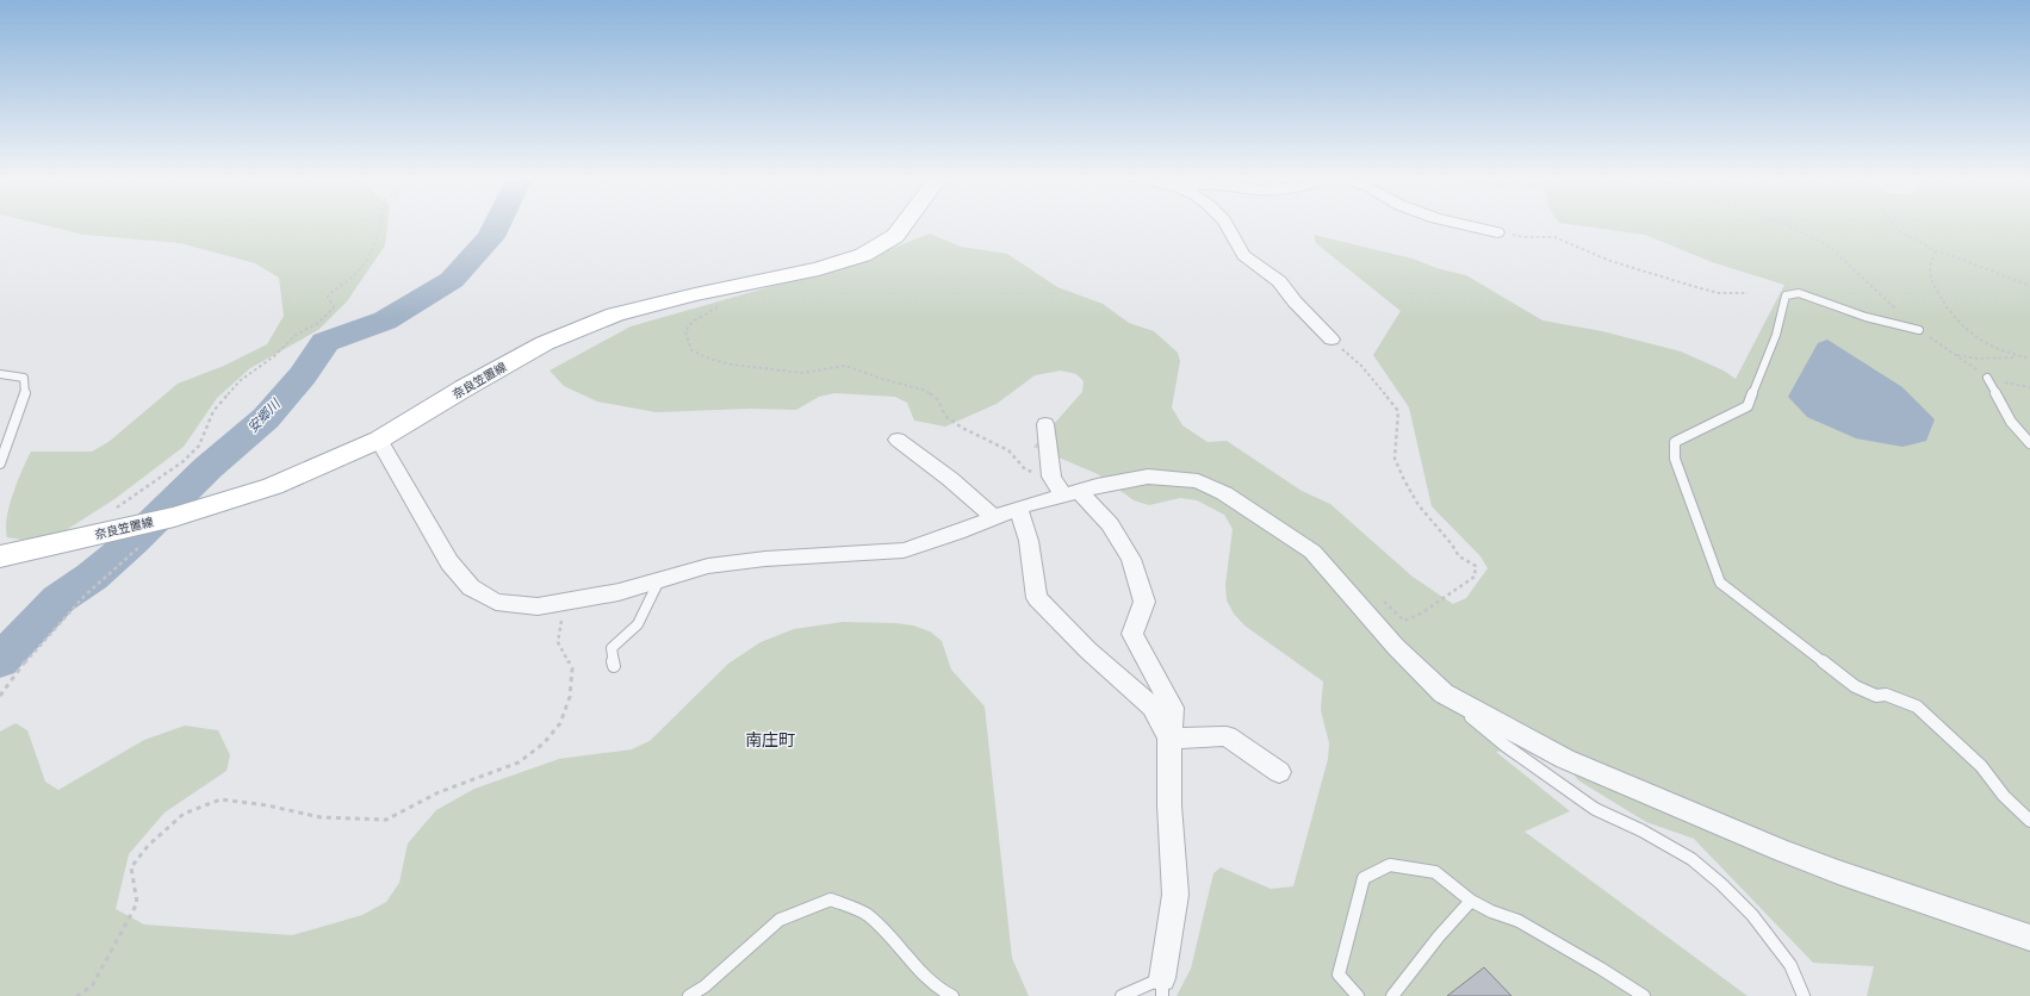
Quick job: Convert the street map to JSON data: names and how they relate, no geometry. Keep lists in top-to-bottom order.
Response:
{
  "streets": {
    "main road": ["奈良笠置線"]
  },
  "districts": ["南庄町"],
  "water": ["安郷川"]
}
